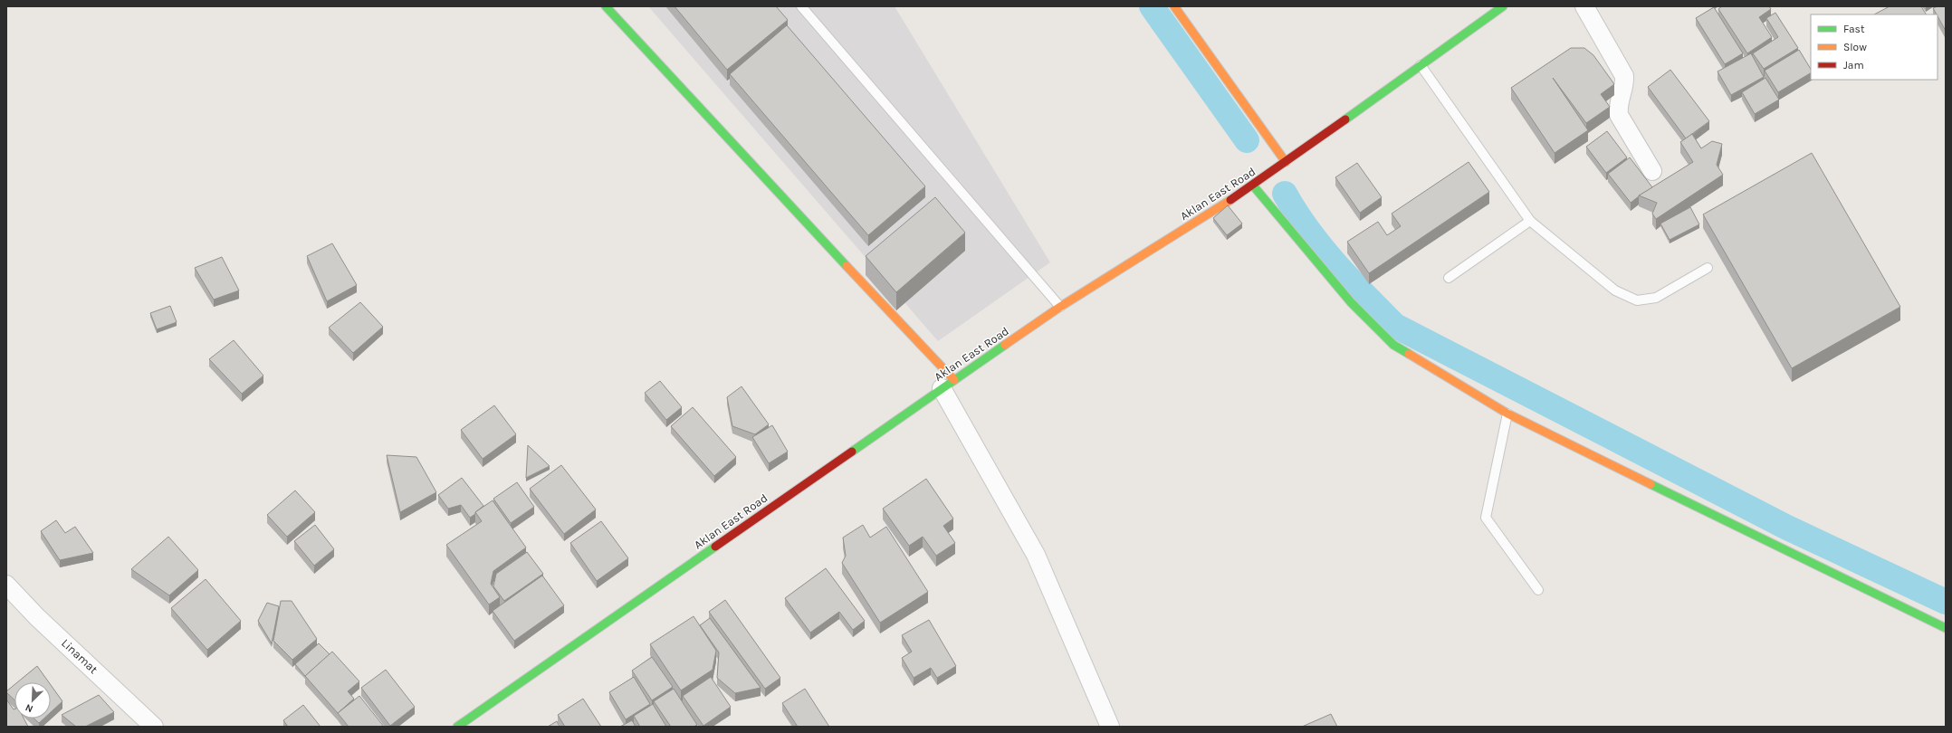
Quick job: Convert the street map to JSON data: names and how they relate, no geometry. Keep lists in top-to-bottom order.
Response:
{
  "streets": {
    "street": ["Aklan East Road", "Linamat"]
  },
  "legend": ["Fast", "Slow", "Jam"],
  "north": "bottom left"
}
